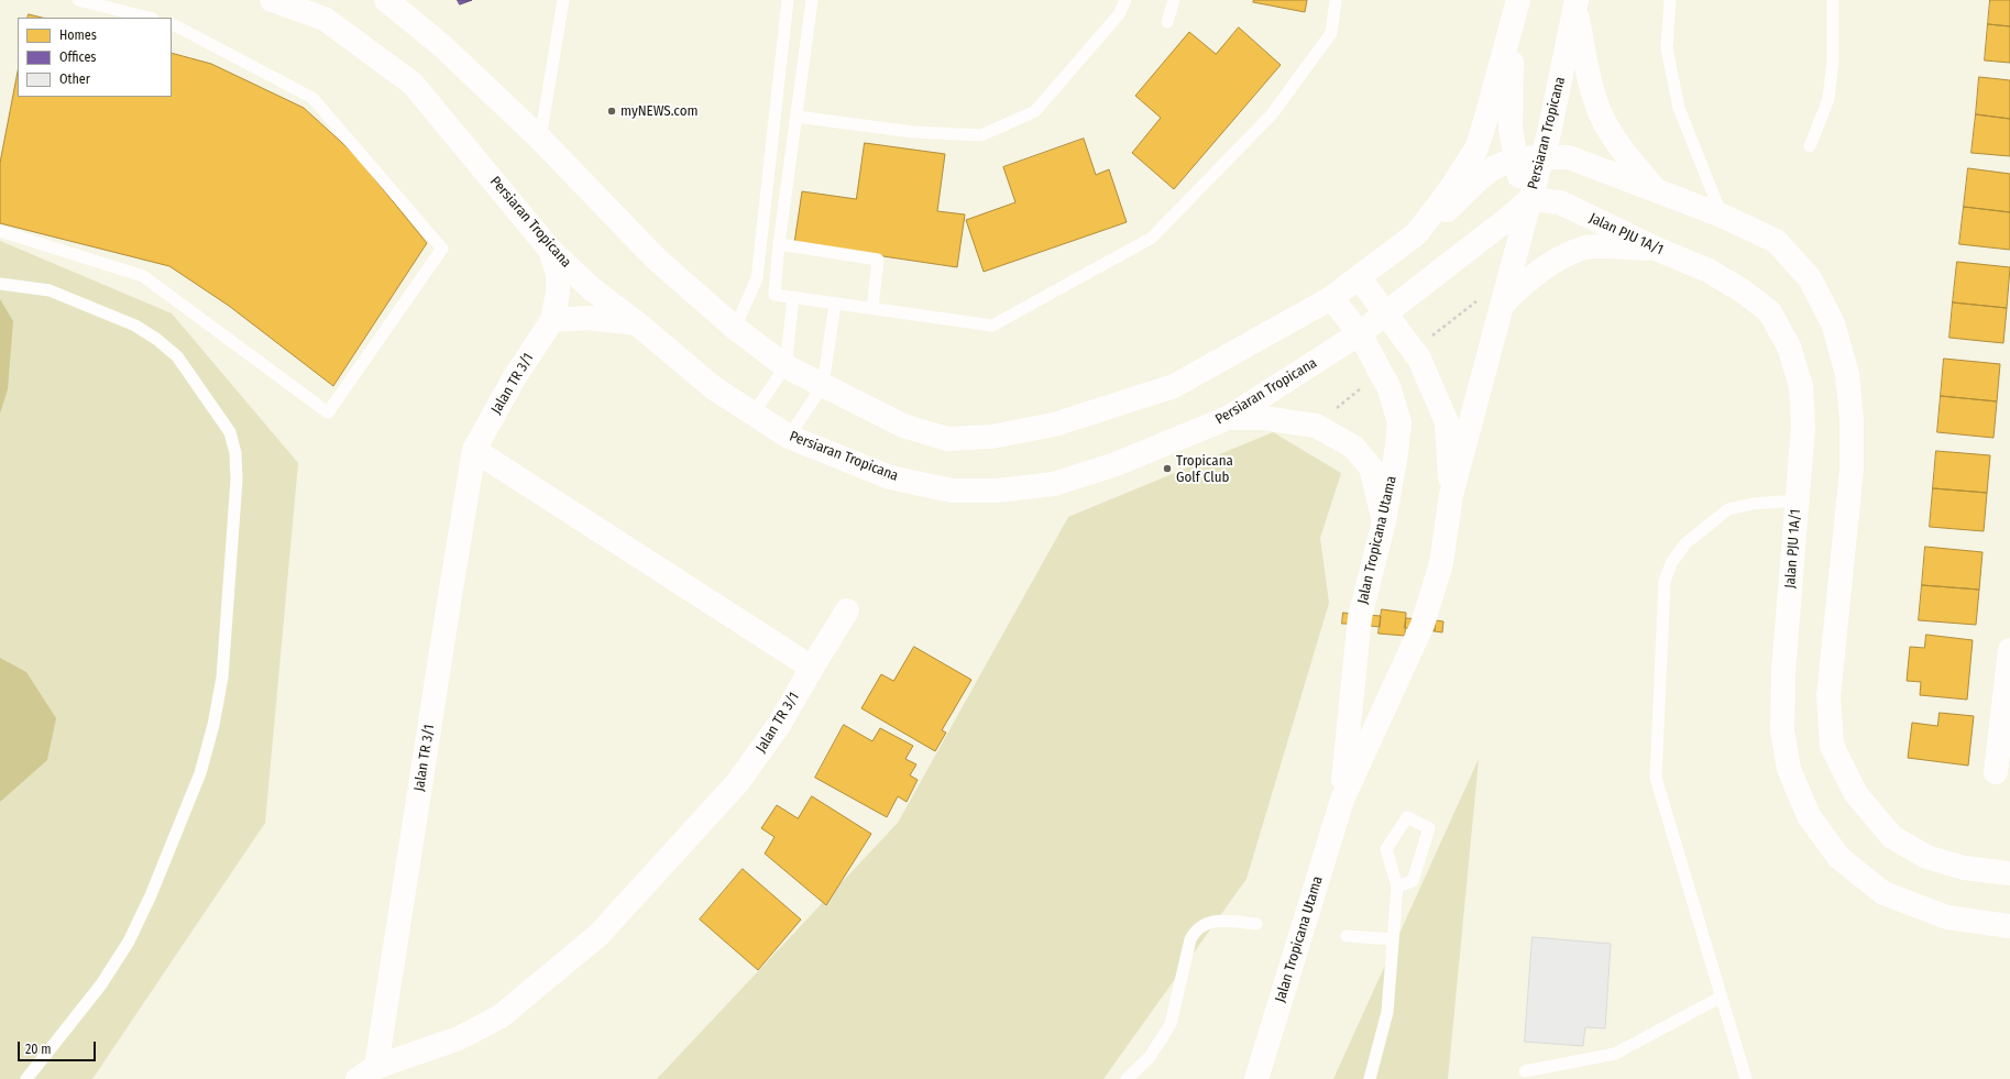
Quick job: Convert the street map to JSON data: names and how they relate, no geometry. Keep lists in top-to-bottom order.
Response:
{
  "streets": {
    "main road": [
      "Persiaran Tropicana",
      "Jalan PJU 1A/1",
      "Jalan TR 3/1",
      "Jalan Tropicana Utama"
    ]
  },
  "crossings": [
    ["Persiaran Tropicana", "Jalan PJU 1A/1"],
    ["Persiaran Tropicana", "Jalan Tropicana Utama"],
    ["Jalan PJU 1A/1", "Jalan Tropicana Utama"]
  ],
  "places": ["myNEWS.com", "Tropicana Golf Club"],
  "legend": ["Homes", "Offices", "Other"],
  "scale_bar": "20 m"
}
